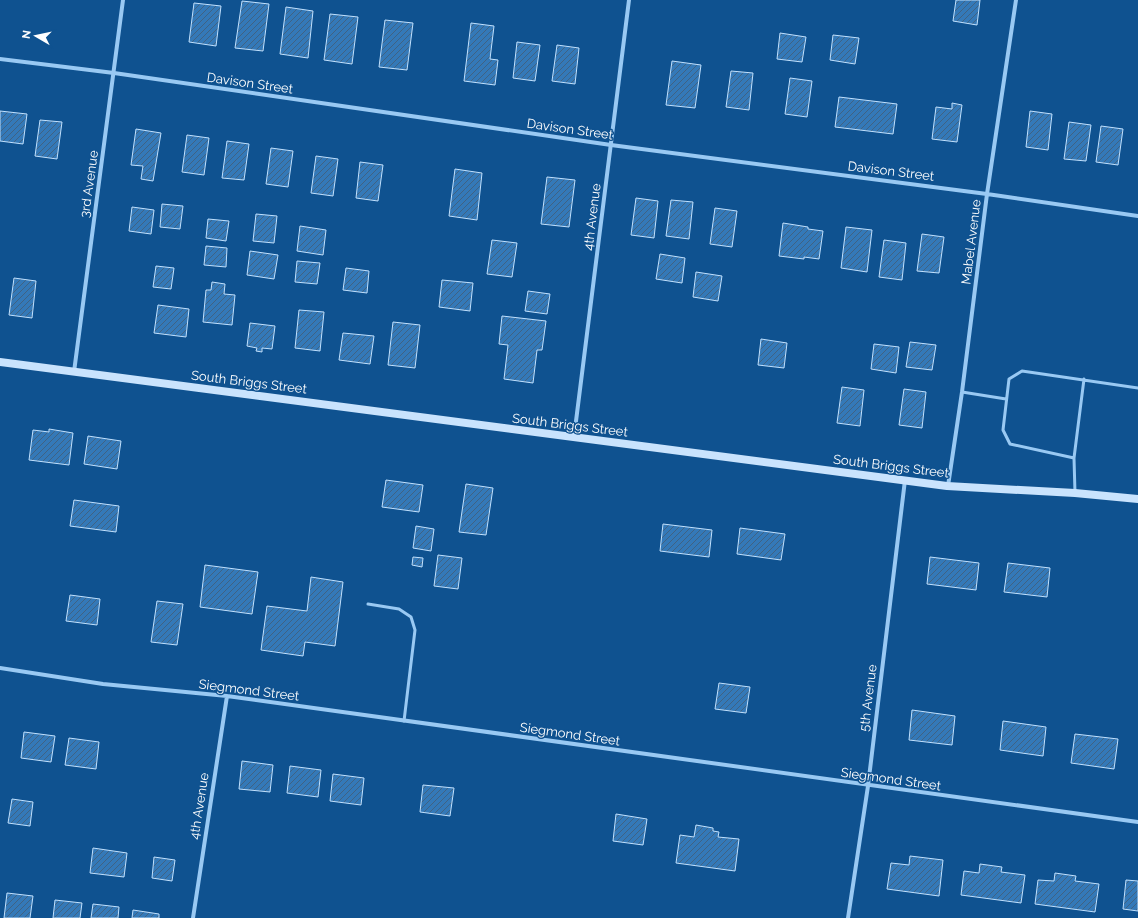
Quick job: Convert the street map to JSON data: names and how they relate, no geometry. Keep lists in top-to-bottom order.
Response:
{
  "streets": {
    "street": [
      "Davison Street",
      "3rd Avenue",
      "4th Avenue",
      "Mabel Avenue",
      "South Briggs Street",
      "Siegmond Street",
      "5th Avenue"
    ]
  },
  "crossings": [
    ["Davison Street", "3rd Avenue"],
    ["Davison Street", "4th Avenue"],
    ["Davison Street", "Mabel Avenue"],
    ["3rd Avenue", "South Briggs Street"],
    ["4th Avenue", "South Briggs Street"],
    ["4th Avenue", "Siegmond Street"],
    ["Mabel Avenue", "South Briggs Street"],
    ["South Briggs Street", "5th Avenue"],
    ["Siegmond Street", "5th Avenue"]
  ],
  "north": "left"
}
